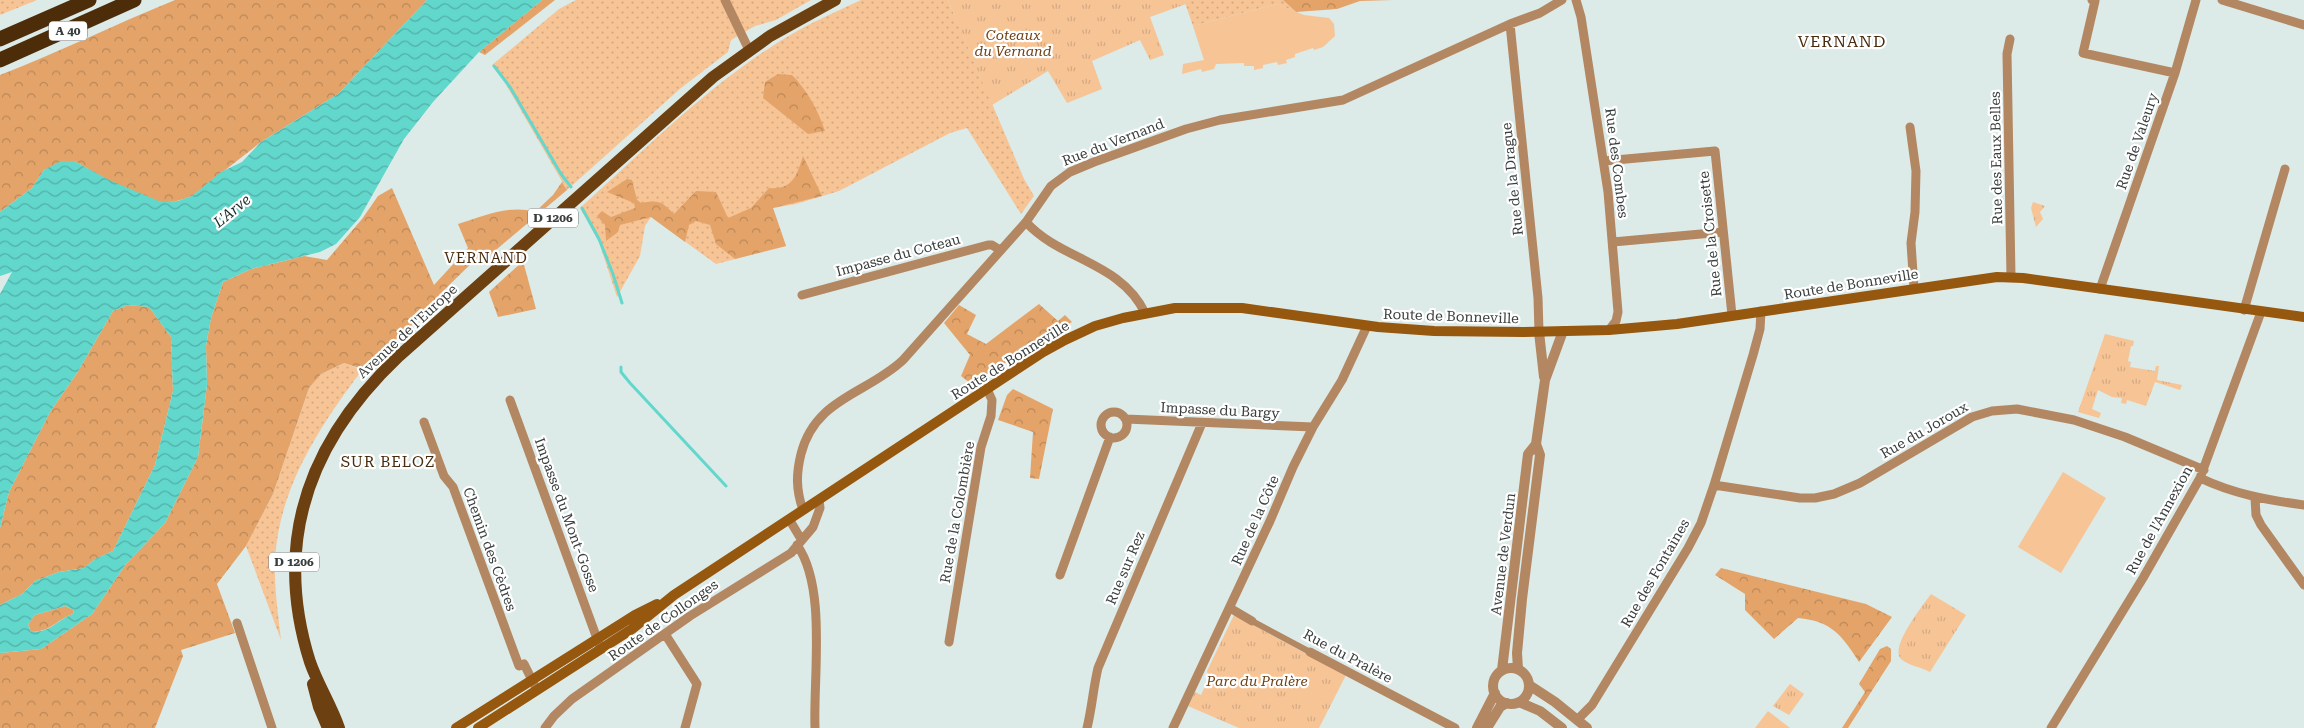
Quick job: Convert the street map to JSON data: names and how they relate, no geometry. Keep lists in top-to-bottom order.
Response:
{
  "streets": {
    "highway": ["A 40"],
    "main road": ["D 1206", "Route de Bonneville", "Avenue de l'Europe"],
    "street": [
      "Rue de Valeury",
      "Rue du Vernand",
      "Rue des Eaux Belles",
      "Rue des Combes",
      "Rue de la Drague",
      "Rue de la Croisette",
      "Impasse du Coteau",
      "Impasse du Bargy",
      "Rue du Joroux",
      "Rue de la Colombière",
      "Impasse du Mont-Gosse",
      "Rue de la Côte",
      "Rue de l'Annexion",
      "Chemin des Cèdres",
      "Avenue de Verdun",
      "Rue sur Rez",
      "Rue des Fontaines",
      "Route de Collonges",
      "Rue du Pralère"
    ]
  },
  "crossings": [
    ["Rue de Valeury", "Route de Bonneville"],
    ["Rue du Vernand", "Rue de la Drague"],
    ["Rue du Vernand", "Impasse du Coteau"],
    ["Rue du Vernand", "Route de Bonneville"],
    ["Rue des Eaux Belles", "Route de Bonneville"],
    ["Rue des Combes", "Rue de la Croisette"],
    ["Rue des Combes", "Route de Bonneville"],
    ["Rue de la Drague", "Route de Bonneville"],
    ["Rue de la Drague", "Avenue de Verdun"],
    ["Rue de la Croisette", "Route de Bonneville"],
    ["Route de Bonneville", "Rue de la Colombière"],
    ["Route de Bonneville", "Impasse du Mont-Gosse"],
    ["Route de Bonneville", "Rue de la Côte"],
    ["Route de Bonneville", "Rue de l'Annexion"],
    ["Route de Bonneville", "Chemin des Cèdres"],
    ["Route de Bonneville", "Avenue de Verdun"],
    ["Route de Bonneville", "Rue des Fontaines"],
    ["Route de Bonneville", "Route de Collonges"],
    ["Impasse du Bargy", "Rue de la Côte"],
    ["Impasse du Bargy", "Rue sur Rez"],
    ["Rue du Joroux", "Rue de l'Annexion"],
    ["Rue du Joroux", "Rue des Fontaines"],
    ["Rue de la Côte", "Rue du Pralère"]
  ],
  "districts": ["VERNAND", "VERNAND", "SUR BELOZ"],
  "water": ["L'Arve"],
  "parks": ["Coteaux du Vernand", "Parc du Pralère"]
}
